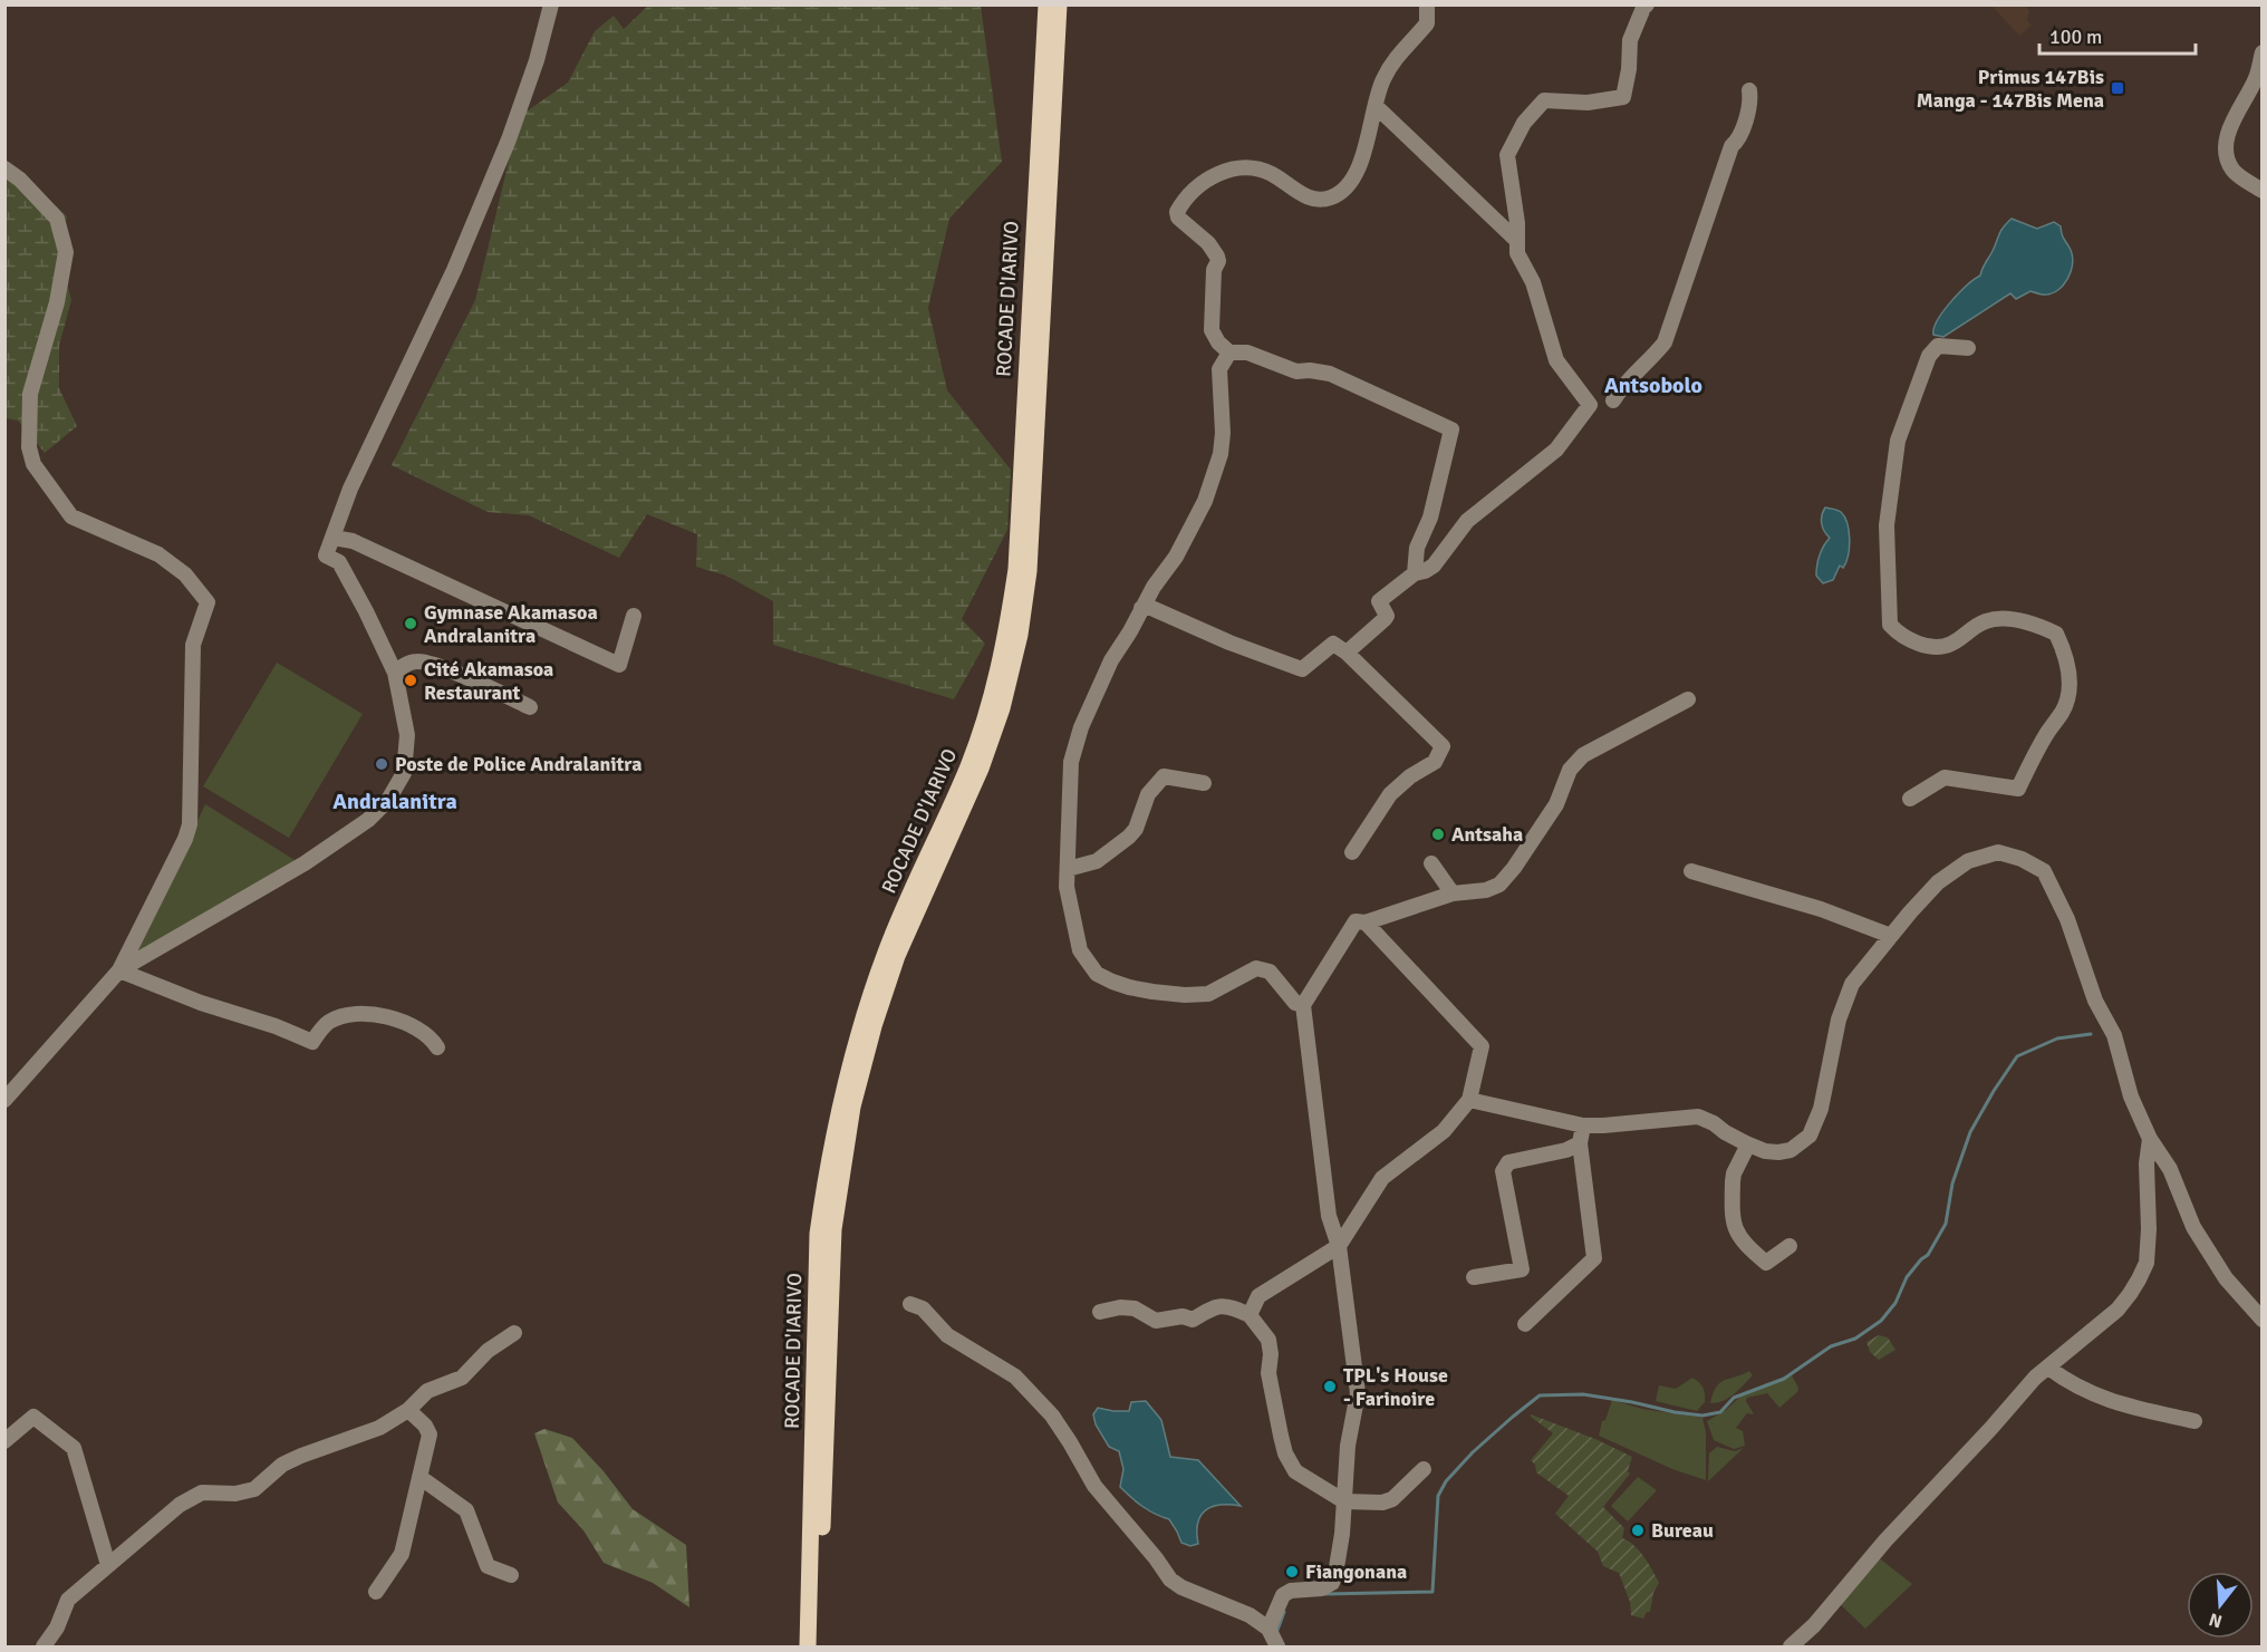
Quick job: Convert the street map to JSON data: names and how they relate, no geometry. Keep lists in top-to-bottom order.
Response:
{
  "streets": {
    "main road": ["ROCADE D'IARIVO"]
  },
  "districts": ["Antsobolo", "Andralanitra"],
  "places": {
    "transit": ["Primus 147Bis Manga - 147Bis Mena"],
    "other": [
      "Gymnase Akamasoa Andralanitra",
      "Cité Akamasoa Restaurant",
      "Poste de Police Andralanitra",
      "Antsaha",
      "TPL's House - Farinoire",
      "Bureau",
      "Fiangonana"
    ]
  },
  "scale_bar": "100 m",
  "north": "bottom"
}
